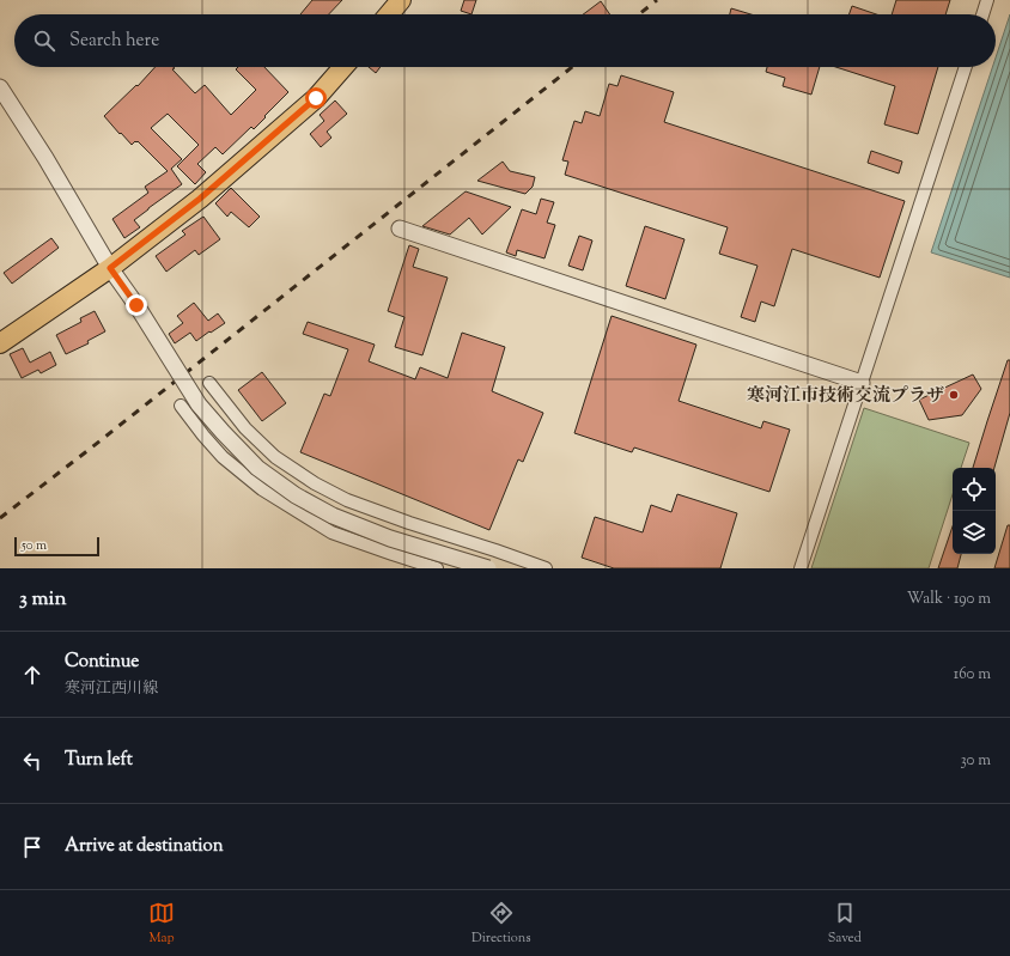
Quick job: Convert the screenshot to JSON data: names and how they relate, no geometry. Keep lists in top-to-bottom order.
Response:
{
  "places": ["寒河江市技術交流プラザ"],
  "scale_bar": "50 m",
  "page": {
    "search": "Search here",
    "scale": "50 m",
    "heading": ["3 min", "Walk · 190 m"],
    "list": [
      ["Continue", "寒河江西川線", "160 m"],
      ["Turn left", "30 m"],
      "Arrive at destination"
    ],
    "nav": ["Map", "Directions", "Saved"]
  }
}
